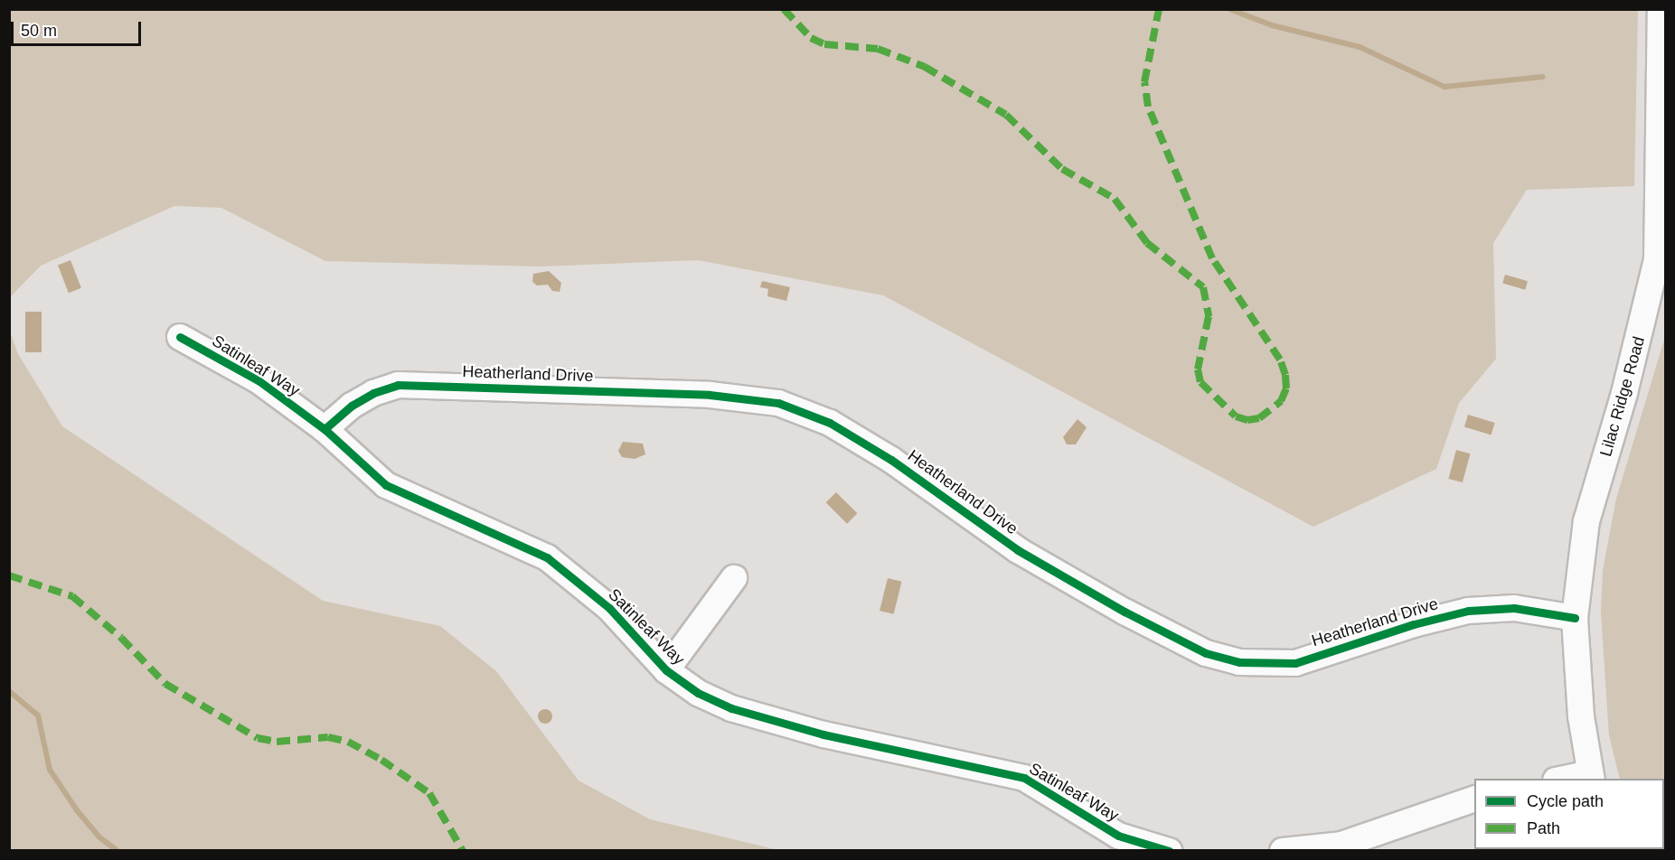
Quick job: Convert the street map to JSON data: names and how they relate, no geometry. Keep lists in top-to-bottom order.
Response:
{
  "streets": {
    "street": ["Satinleaf Way", "Heatherland Drive", "Lilac Ridge Road"]
  },
  "crossings": [
    ["Satinleaf Way", "Heatherland Drive"],
    ["Heatherland Drive", "Lilac Ridge Road"]
  ],
  "legend": ["Cycle path", "Path"],
  "scale_bar": "50 m"
}
